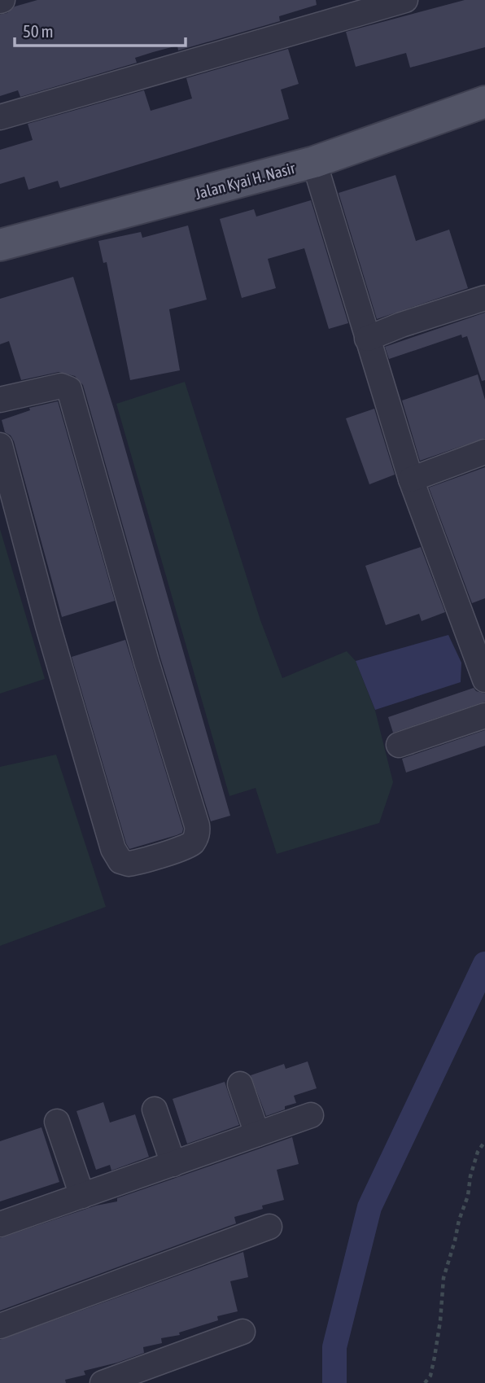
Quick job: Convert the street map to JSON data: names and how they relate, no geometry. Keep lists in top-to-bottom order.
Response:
{
  "streets": {
    "main road": ["Jalan Kyai H. Nasir"]
  },
  "scale_bar": "50 m"
}
